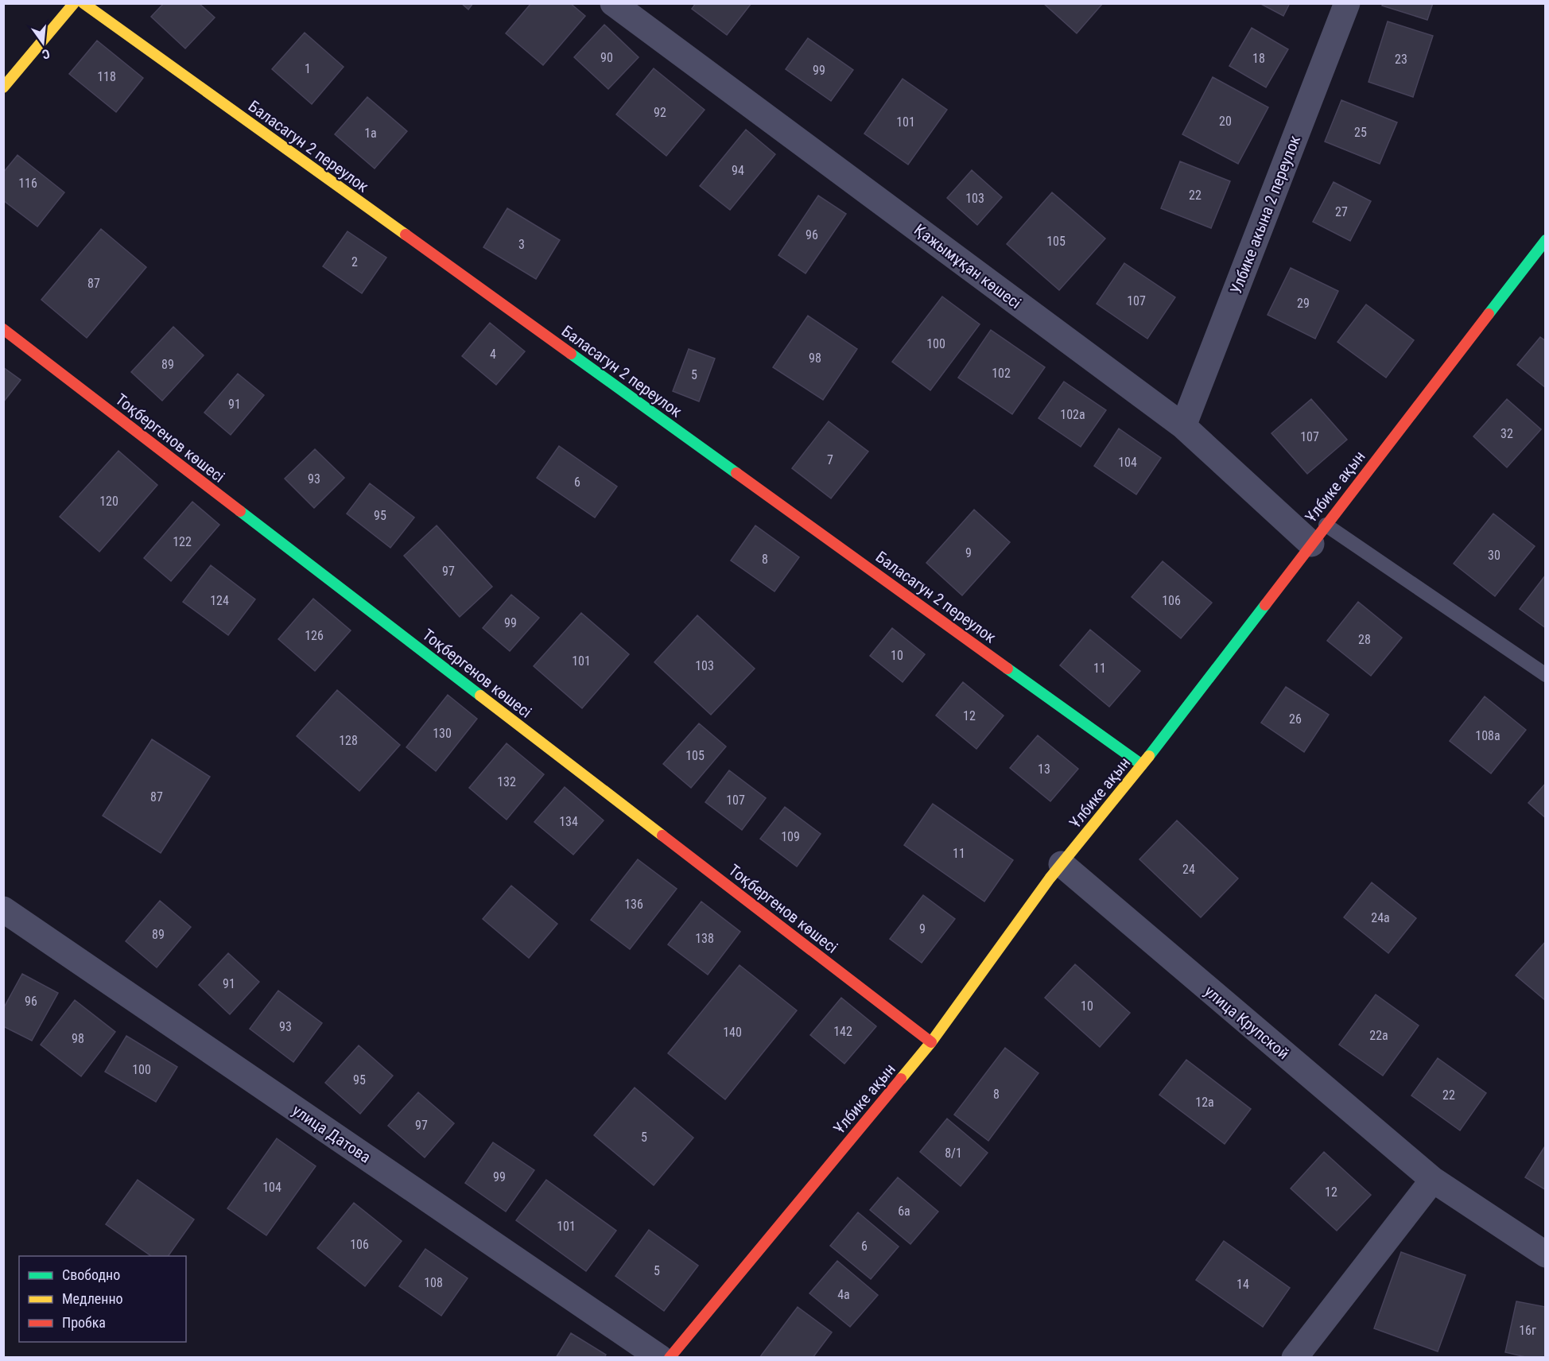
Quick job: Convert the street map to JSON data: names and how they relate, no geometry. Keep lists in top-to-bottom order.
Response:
{
  "streets": {
    "street": [
      "Баласагун 2 переулок",
      "Улбике акына 2 переулок",
      "Қажымұқан көшесі",
      "Тоқбергенов көшесі",
      "Ұлбике ақын",
      "улица Крупской",
      "улица Датова"
    ]
  },
  "crossings": [
    ["Баласагун 2 переулок", "Ұлбике ақын"],
    ["Улбике акына 2 переулок", "Қажымұқан көшесі"],
    ["Қажымұқан көшесі", "Ұлбике ақын"],
    ["Тоқбергенов көшесі", "Ұлбике ақын"],
    ["Ұлбике ақын", "улица Крупской"]
  ],
  "house_numbers": [
    "90",
    "18",
    "23",
    "1",
    "99",
    "118",
    "92",
    "20",
    "101",
    "25",
    "1а",
    "94",
    "116",
    "22",
    "103",
    "27",
    "96",
    "105",
    "3",
    "2",
    "87",
    "107",
    "29",
    "100",
    "4",
    "98",
    "89",
    "102",
    "5",
    "91",
    "102а",
    "32",
    "107",
    "7",
    "104",
    "93",
    "6",
    "120",
    "95",
    "122",
    "9",
    "30",
    "8",
    "97",
    "124",
    "106",
    "99",
    "126",
    "28",
    "10",
    "101",
    "103",
    "11",
    "12",
    "26",
    "130",
    "108а",
    "128",
    "105",
    "13",
    "132",
    "87",
    "107",
    "134",
    "109",
    "11",
    "24",
    "136",
    "24а",
    "9",
    "89",
    "138",
    "91",
    "96",
    "10",
    "93",
    "142",
    "140",
    "22а",
    "98",
    "100",
    "95",
    "8",
    "22",
    "12а",
    "97",
    "5",
    "8/1",
    "99",
    "104",
    "12",
    "6а",
    "101",
    "106",
    "6",
    "5",
    "108",
    "14",
    "4а",
    "16г"
  ],
  "legend": ["Свободно", "Медленно", "Пробка"],
  "north": "bottom"
}
